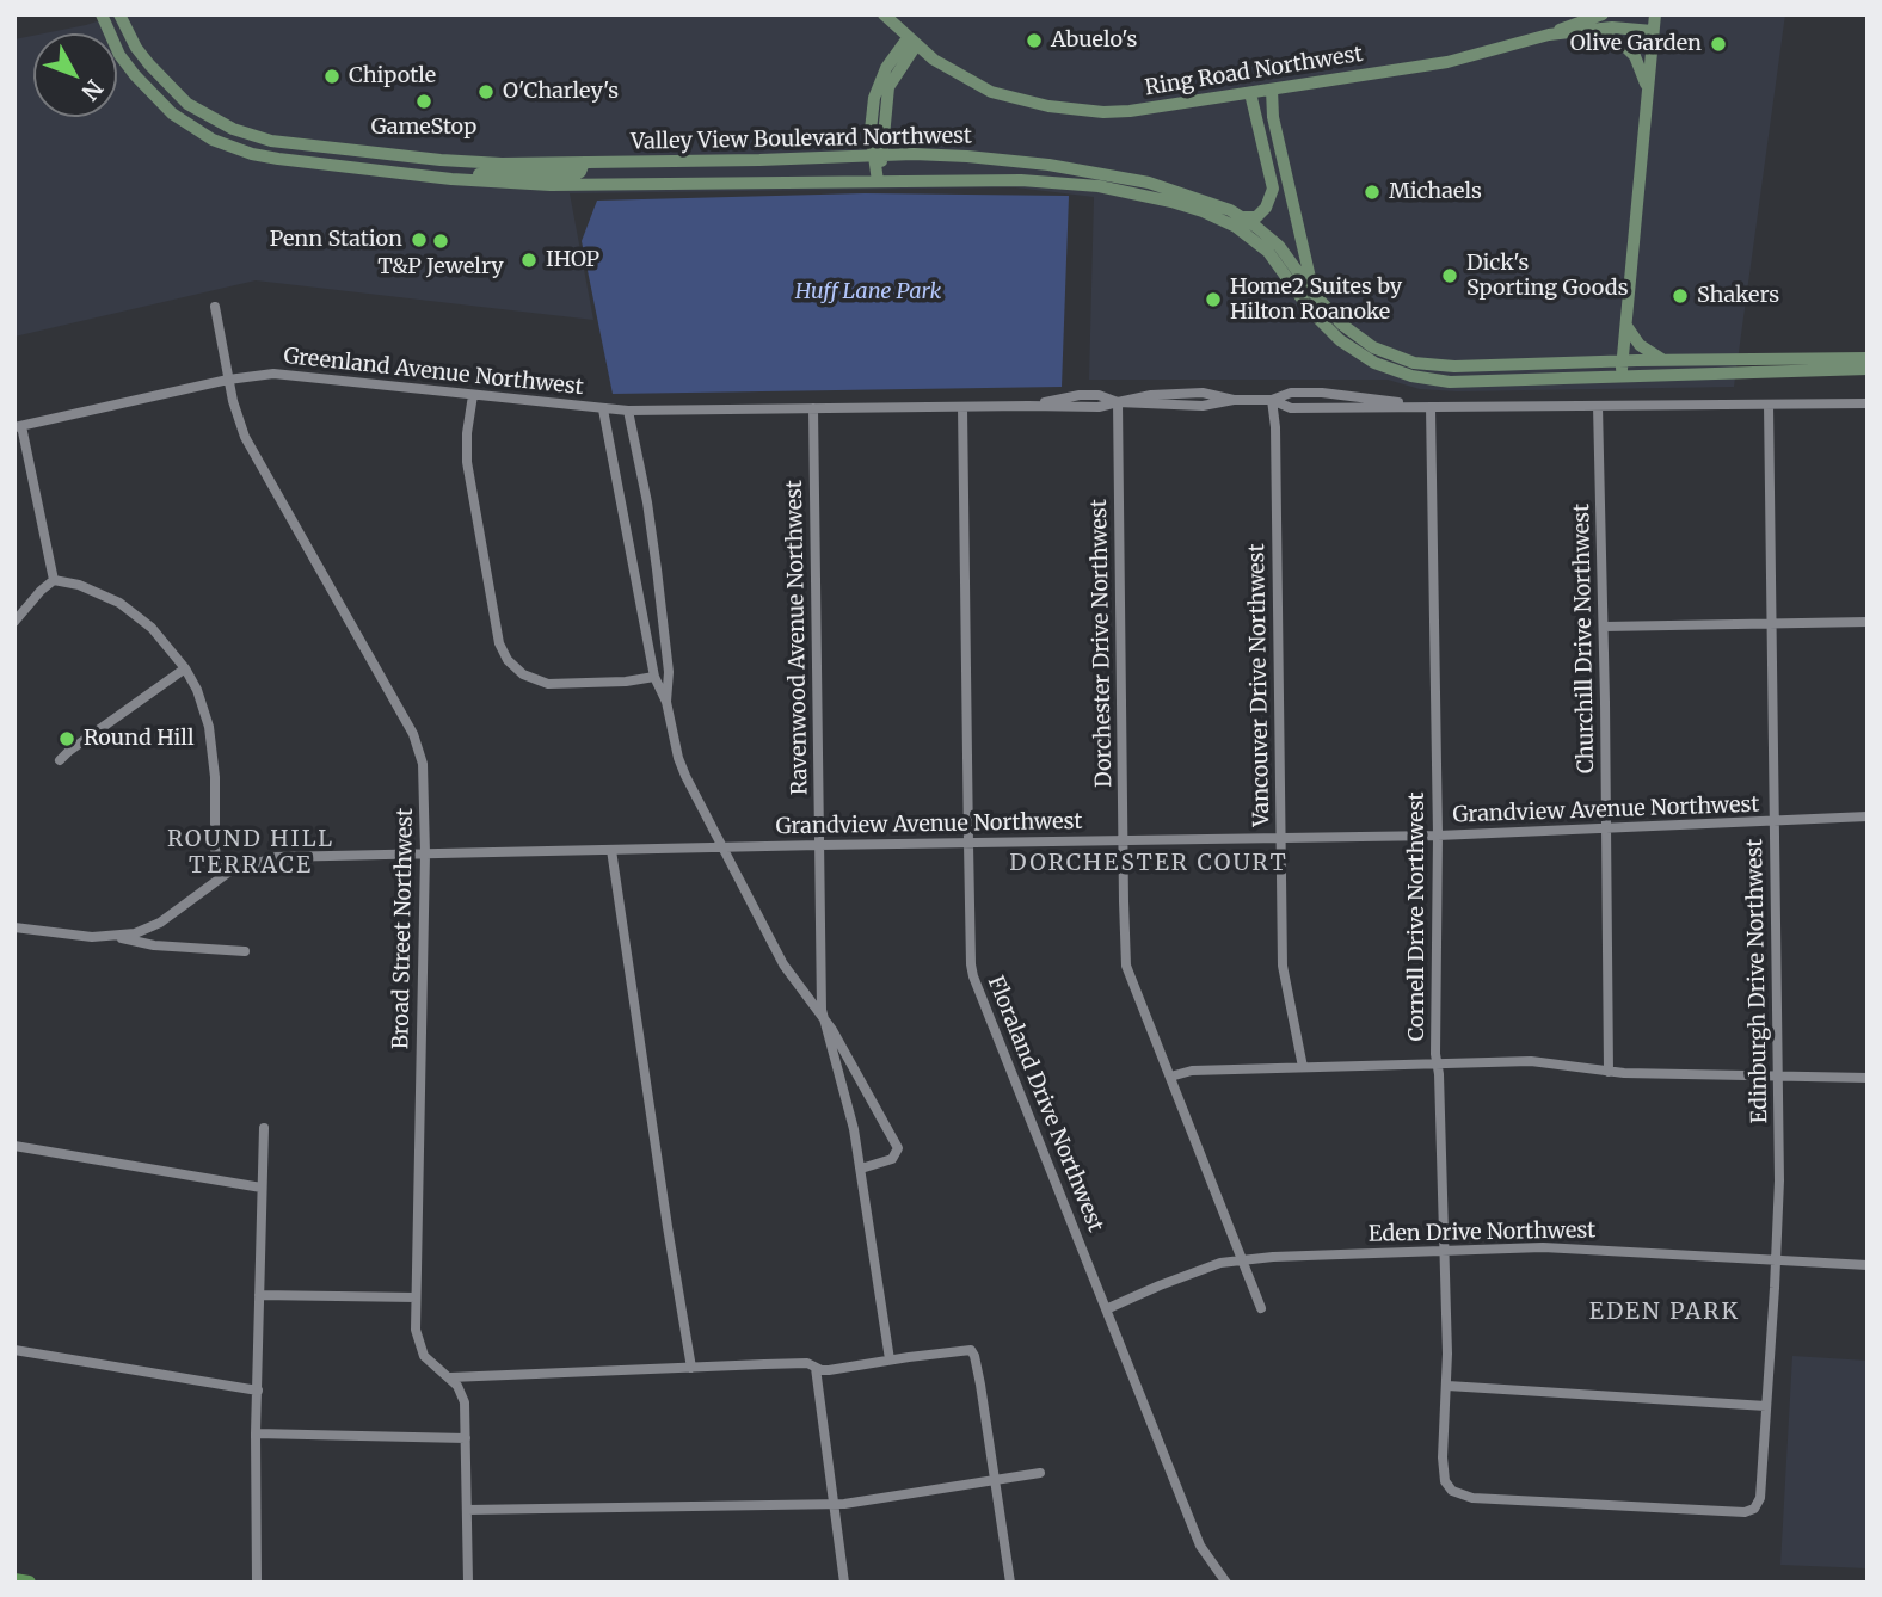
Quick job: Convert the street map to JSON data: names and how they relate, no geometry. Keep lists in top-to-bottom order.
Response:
{
  "streets": {
    "main road": ["Ring Road Northwest", "Valley View Boulevard Northwest"],
    "street": [
      "Greenland Avenue Northwest",
      "Ravenwood Avenue Northwest",
      "Churchill Drive Northwest",
      "Dorchester Drive Northwest",
      "Vancouver Drive Northwest",
      "Grandview Avenue Northwest",
      "Cornell Drive Northwest",
      "Broad Street Northwest",
      "Edinburgh Drive Northwest",
      "Floraland Drive Northwest",
      "Eden Drive Northwest"
    ]
  },
  "crossings": [
    ["Greenland Avenue Northwest", "Ravenwood Avenue Northwest"],
    ["Greenland Avenue Northwest", "Dorchester Drive Northwest"],
    ["Greenland Avenue Northwest", "Vancouver Drive Northwest"],
    ["Greenland Avenue Northwest", "Broad Street Northwest"],
    ["Greenland Avenue Northwest", "Floraland Drive Northwest"],
    ["Ravenwood Avenue Northwest", "Grandview Avenue Northwest"],
    ["Churchill Drive Northwest", "Grandview Avenue Northwest"],
    ["Dorchester Drive Northwest", "Grandview Avenue Northwest"],
    ["Dorchester Drive Northwest", "Eden Drive Northwest"],
    ["Vancouver Drive Northwest", "Grandview Avenue Northwest"],
    ["Grandview Avenue Northwest", "Cornell Drive Northwest"],
    ["Grandview Avenue Northwest", "Broad Street Northwest"],
    ["Grandview Avenue Northwest", "Edinburgh Drive Northwest"],
    ["Grandview Avenue Northwest", "Floraland Drive Northwest"],
    ["Cornell Drive Northwest", "Edinburgh Drive Northwest"],
    ["Cornell Drive Northwest", "Eden Drive Northwest"],
    ["Edinburgh Drive Northwest", "Eden Drive Northwest"],
    ["Floraland Drive Northwest", "Eden Drive Northwest"]
  ],
  "districts": ["ROUND HILL TERRACE", "DORCHESTER COURT", "EDEN PARK"],
  "parks": ["Huff Lane Park"],
  "places": [
    "Abuelo's",
    "Olive Garden",
    "Chipotle",
    "O'Charley's",
    "GameStop",
    "Michaels",
    "Penn Station",
    "T&P Jewelry",
    "IHOP",
    "Dick's Sporting Goods",
    "Shakers",
    "Home2 Suites by Hilton Roanoke",
    "Round Hill"
  ],
  "north": "bottom right"
}
